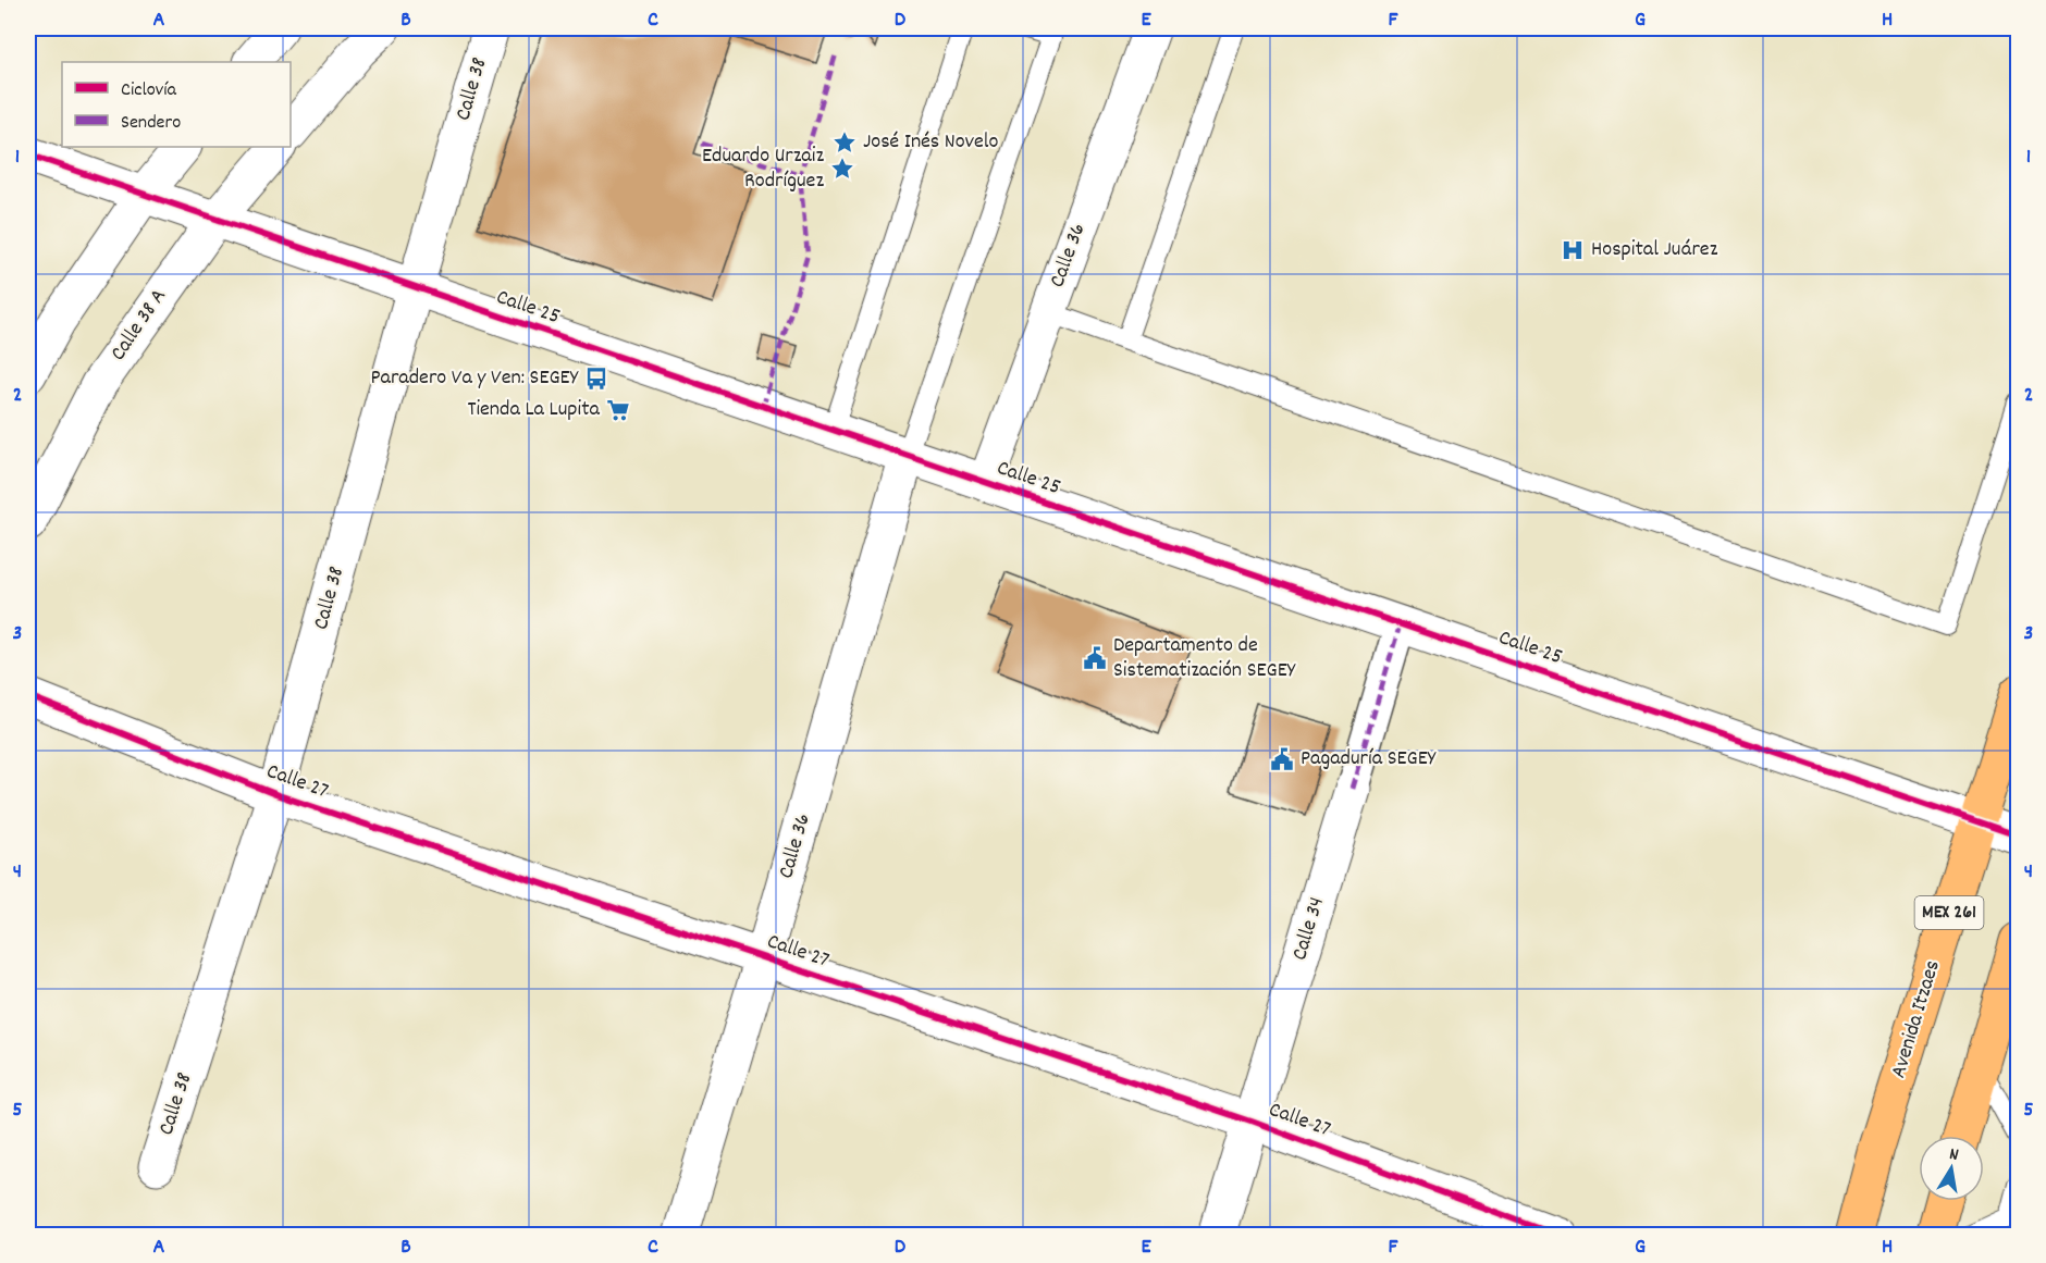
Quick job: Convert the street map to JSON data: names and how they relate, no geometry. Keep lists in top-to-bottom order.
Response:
{
  "streets": {
    "main road": ["MEX 261", "Avenida Itzaes"],
    "street": [
      "Calle 38",
      "Calle 36",
      "Calle 25",
      "Calle 38 A",
      "Calle 27",
      "Calle 34"
    ]
  },
  "crossings": [
    ["Calle 38", "Calle 25"],
    ["Calle 38", "Calle 27"],
    ["Calle 36", "Calle 25"],
    ["Calle 36", "Calle 27"],
    ["Calle 25", "Calle 38 A"],
    ["Calle 25", "Calle 34"],
    ["Calle 25", "Avenida Itzaes"],
    ["Calle 27", "Calle 34"]
  ],
  "places": {
    "place": ["José Inés Novelo", "Eduardo Urzaiz Rodríguez"],
    "hospital": ["Hospital Juárez"],
    "bus stop": ["Paradero Va y Ven: SEGEY"],
    "supermarket": ["Tienda La Lupita"],
    "public building": ["Departamento de Sistematización SEGEY", "Pagaduría SEGEY"]
  },
  "legend": ["Ciclovía", "Sendero"],
  "north": "top",
  "grid": {
    "columns": [
      "A",
      "B",
      "C",
      "D",
      "E",
      "F",
      "G",
      "H"
    ],
    "rows": [
      "1",
      "2",
      "3",
      "4",
      "5"
    ]
  }
}
